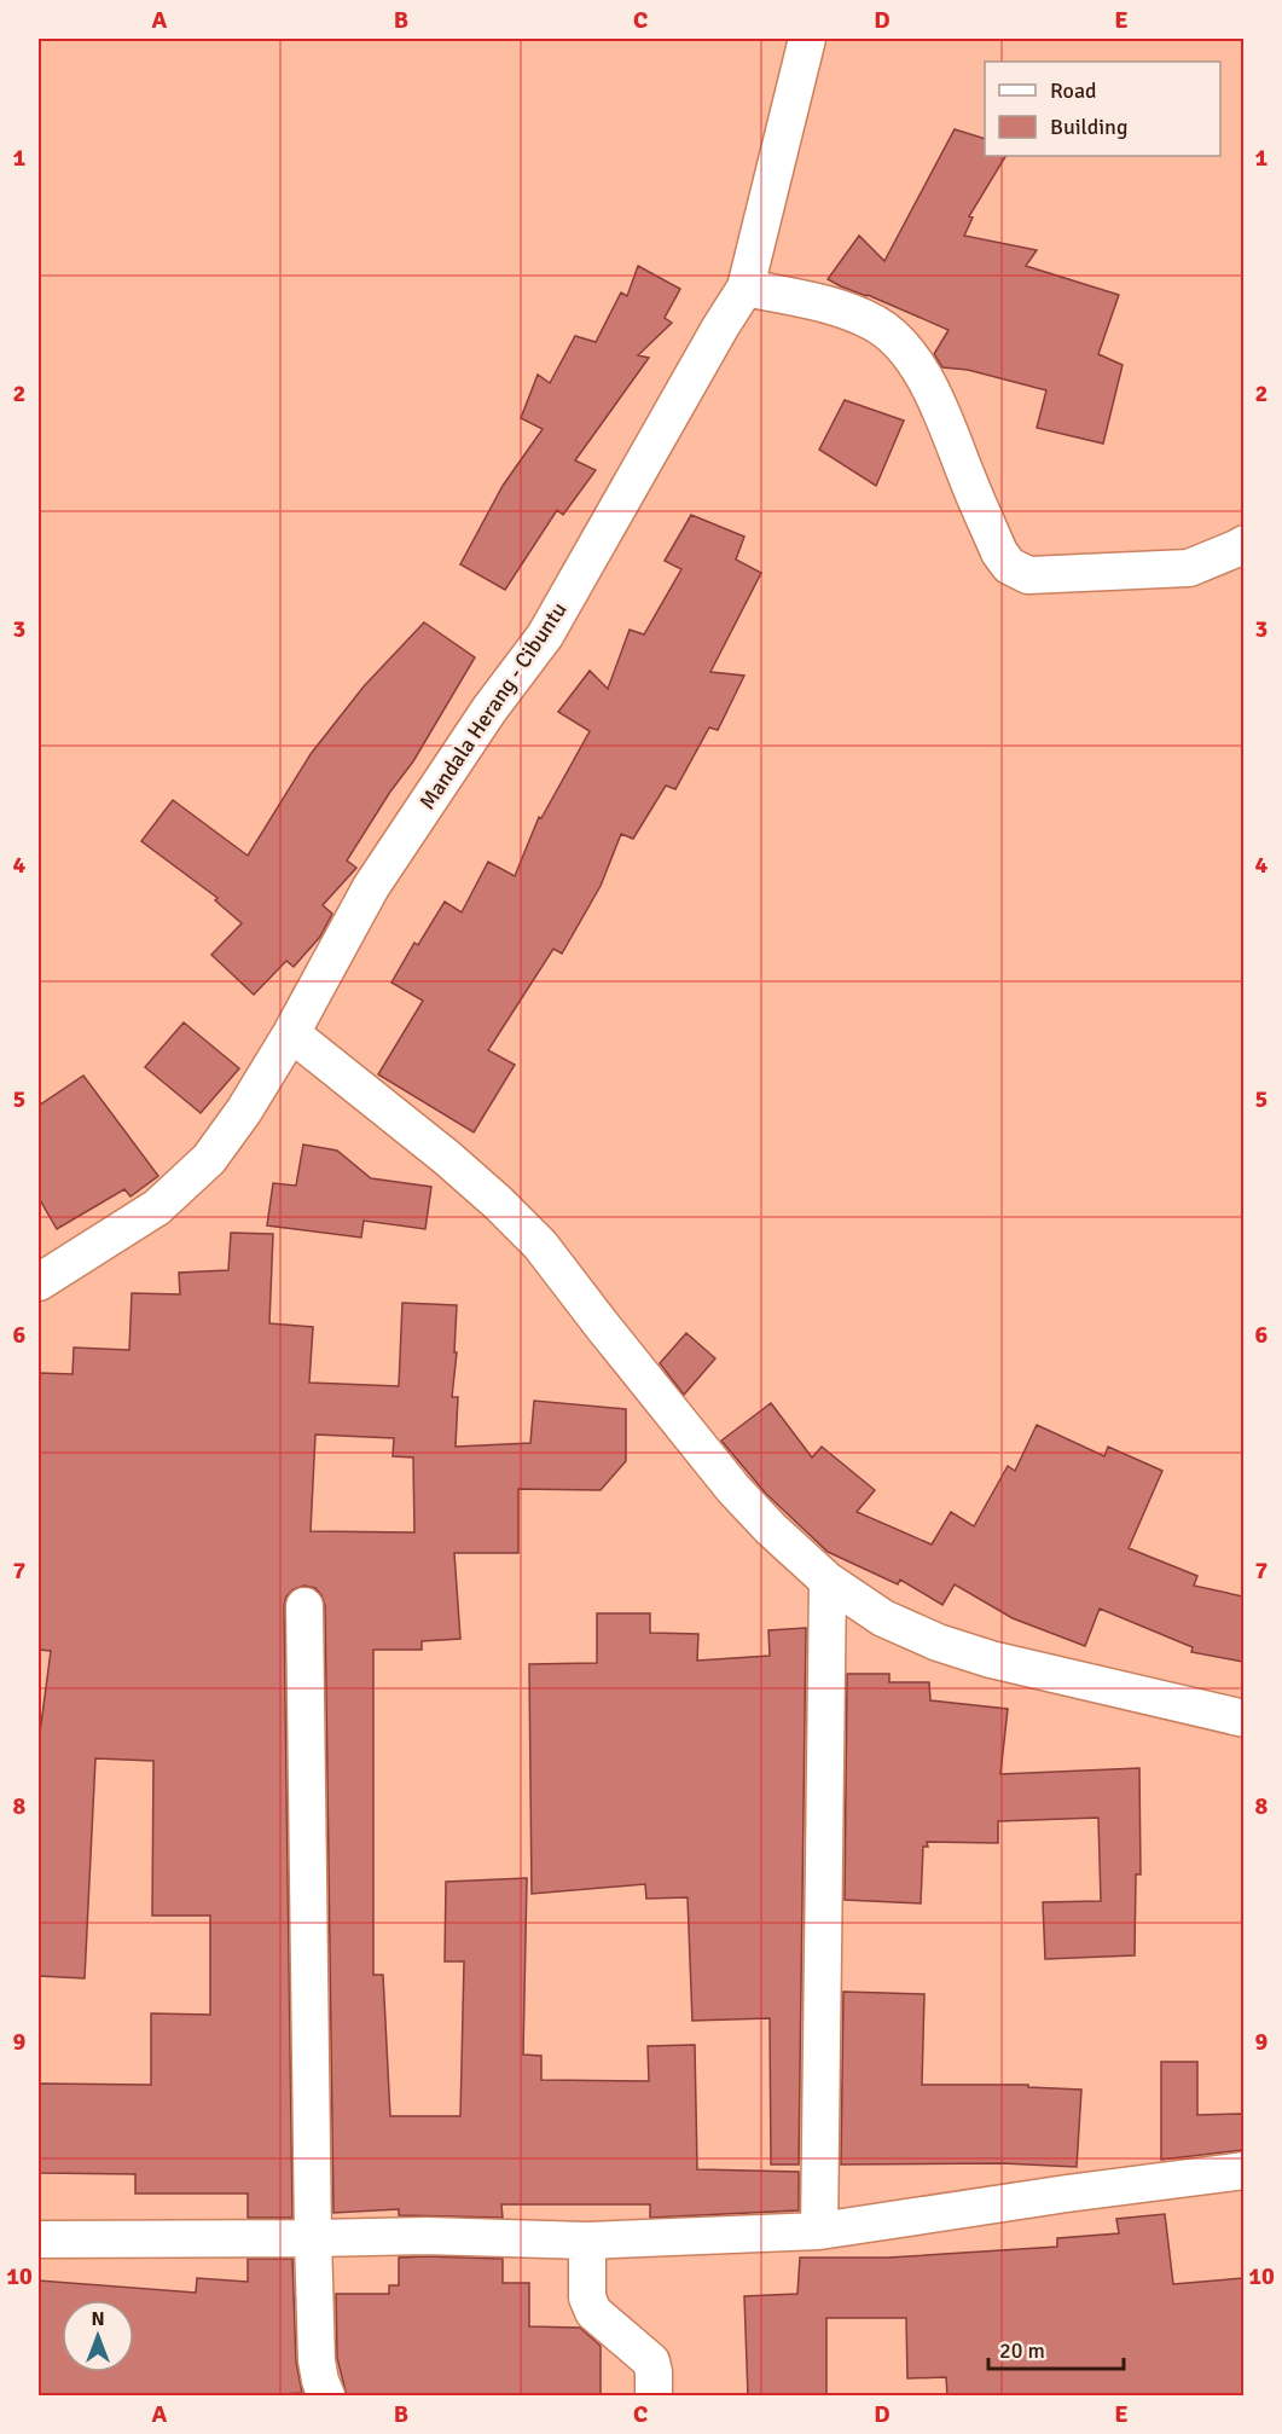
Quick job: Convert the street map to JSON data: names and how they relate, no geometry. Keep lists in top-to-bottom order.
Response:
{
  "streets": {
    "street": ["Mandala Herang - Cibuntu"]
  },
  "legend": ["Road", "Building"],
  "scale_bar": "20 m",
  "north": "top",
  "grid": {
    "columns": [
      "A",
      "B",
      "C",
      "D",
      "E"
    ],
    "rows": [
      "1",
      "2",
      "3",
      "4",
      "5",
      "6",
      "7",
      "8",
      "9",
      "10"
    ]
  }
}
